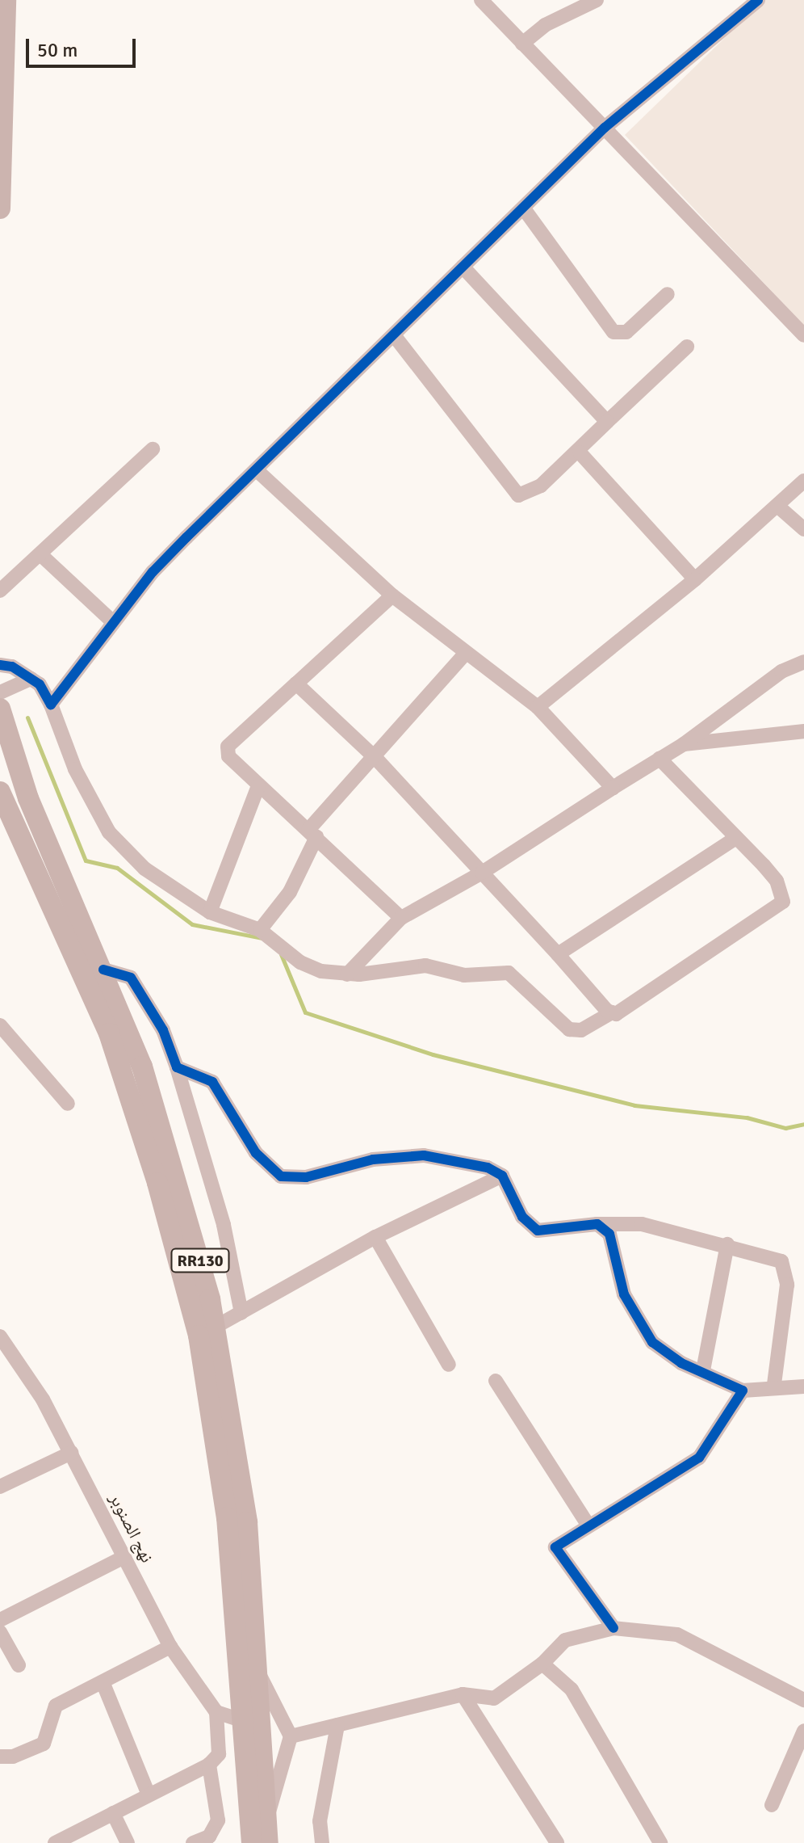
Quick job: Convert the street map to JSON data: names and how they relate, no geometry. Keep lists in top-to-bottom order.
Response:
{
  "streets": {
    "highway": ["RR130"],
    "street": ["نهج الصنوبر"]
  },
  "scale_bar": "50 m"
}
